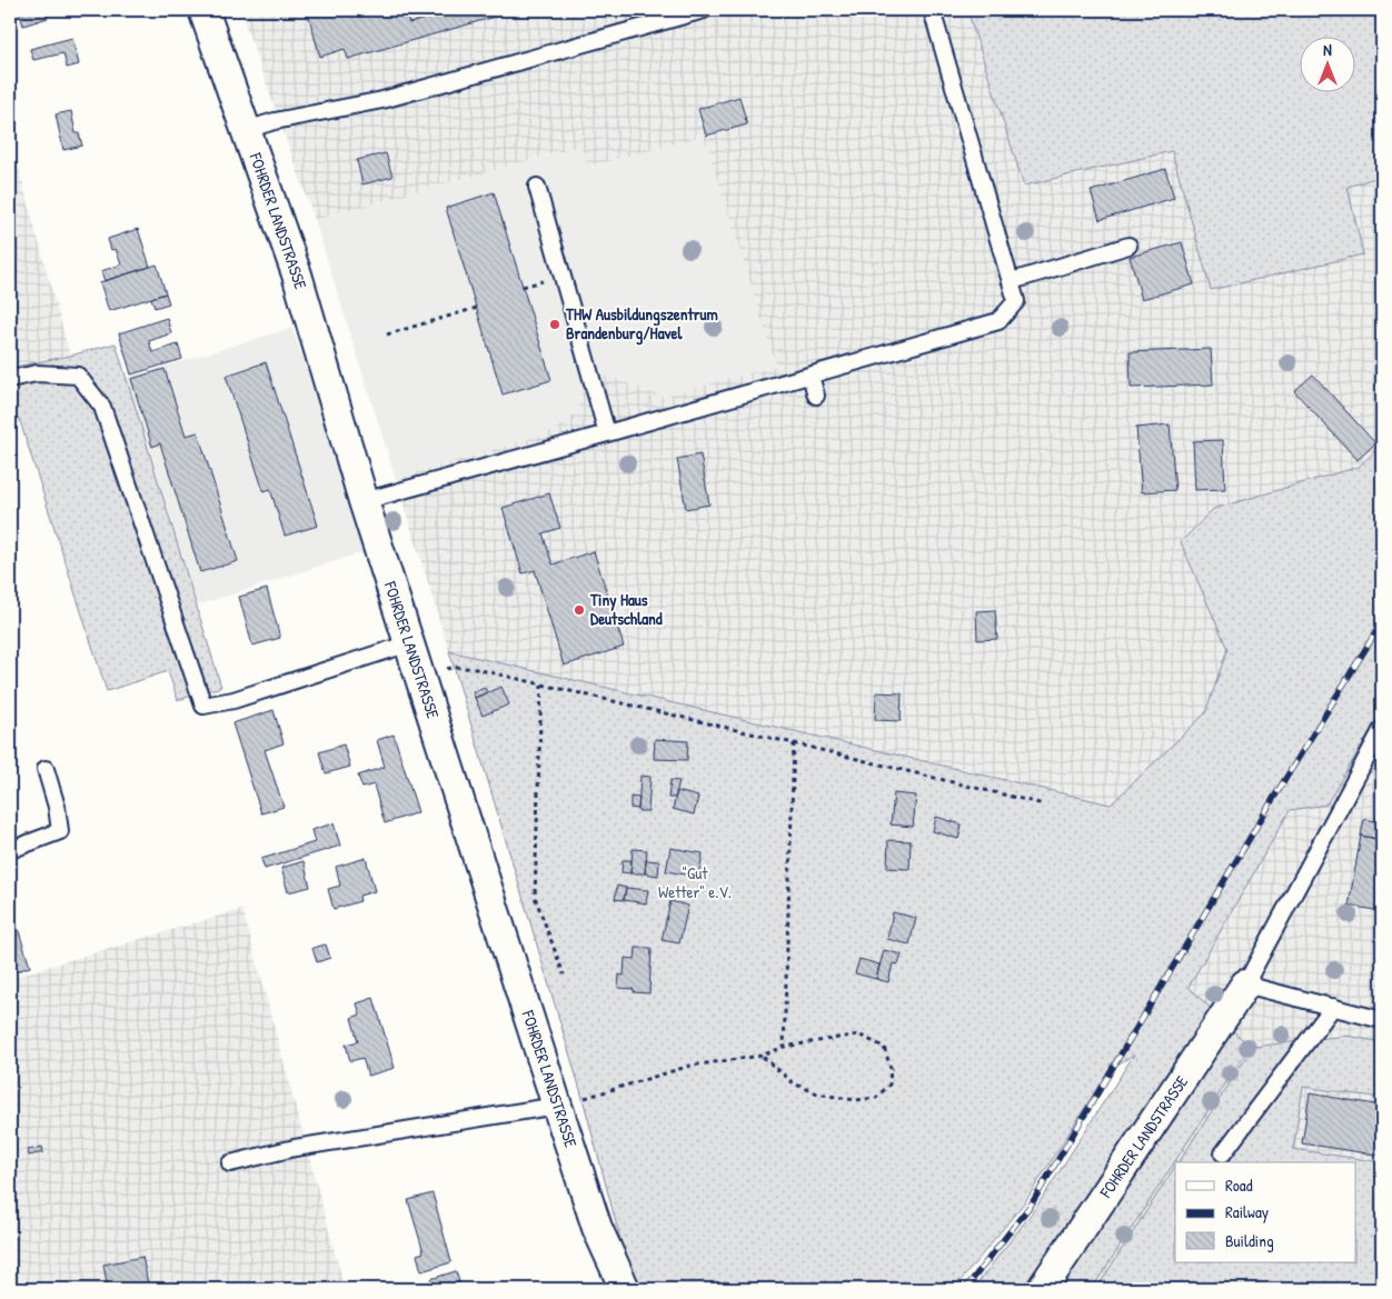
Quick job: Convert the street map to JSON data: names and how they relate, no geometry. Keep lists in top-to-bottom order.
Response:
{
  "streets": {
    "street": ["FOHRDER LANDSTRASSE"]
  },
  "parks": ["\"Gut Wetter\" e.V."],
  "places": ["THW Ausbildungszentrum Brandenburg/Havel", "Tiny Haus Deutschland"],
  "legend": ["Road", "Railway", "Building"],
  "north": "top"
}
